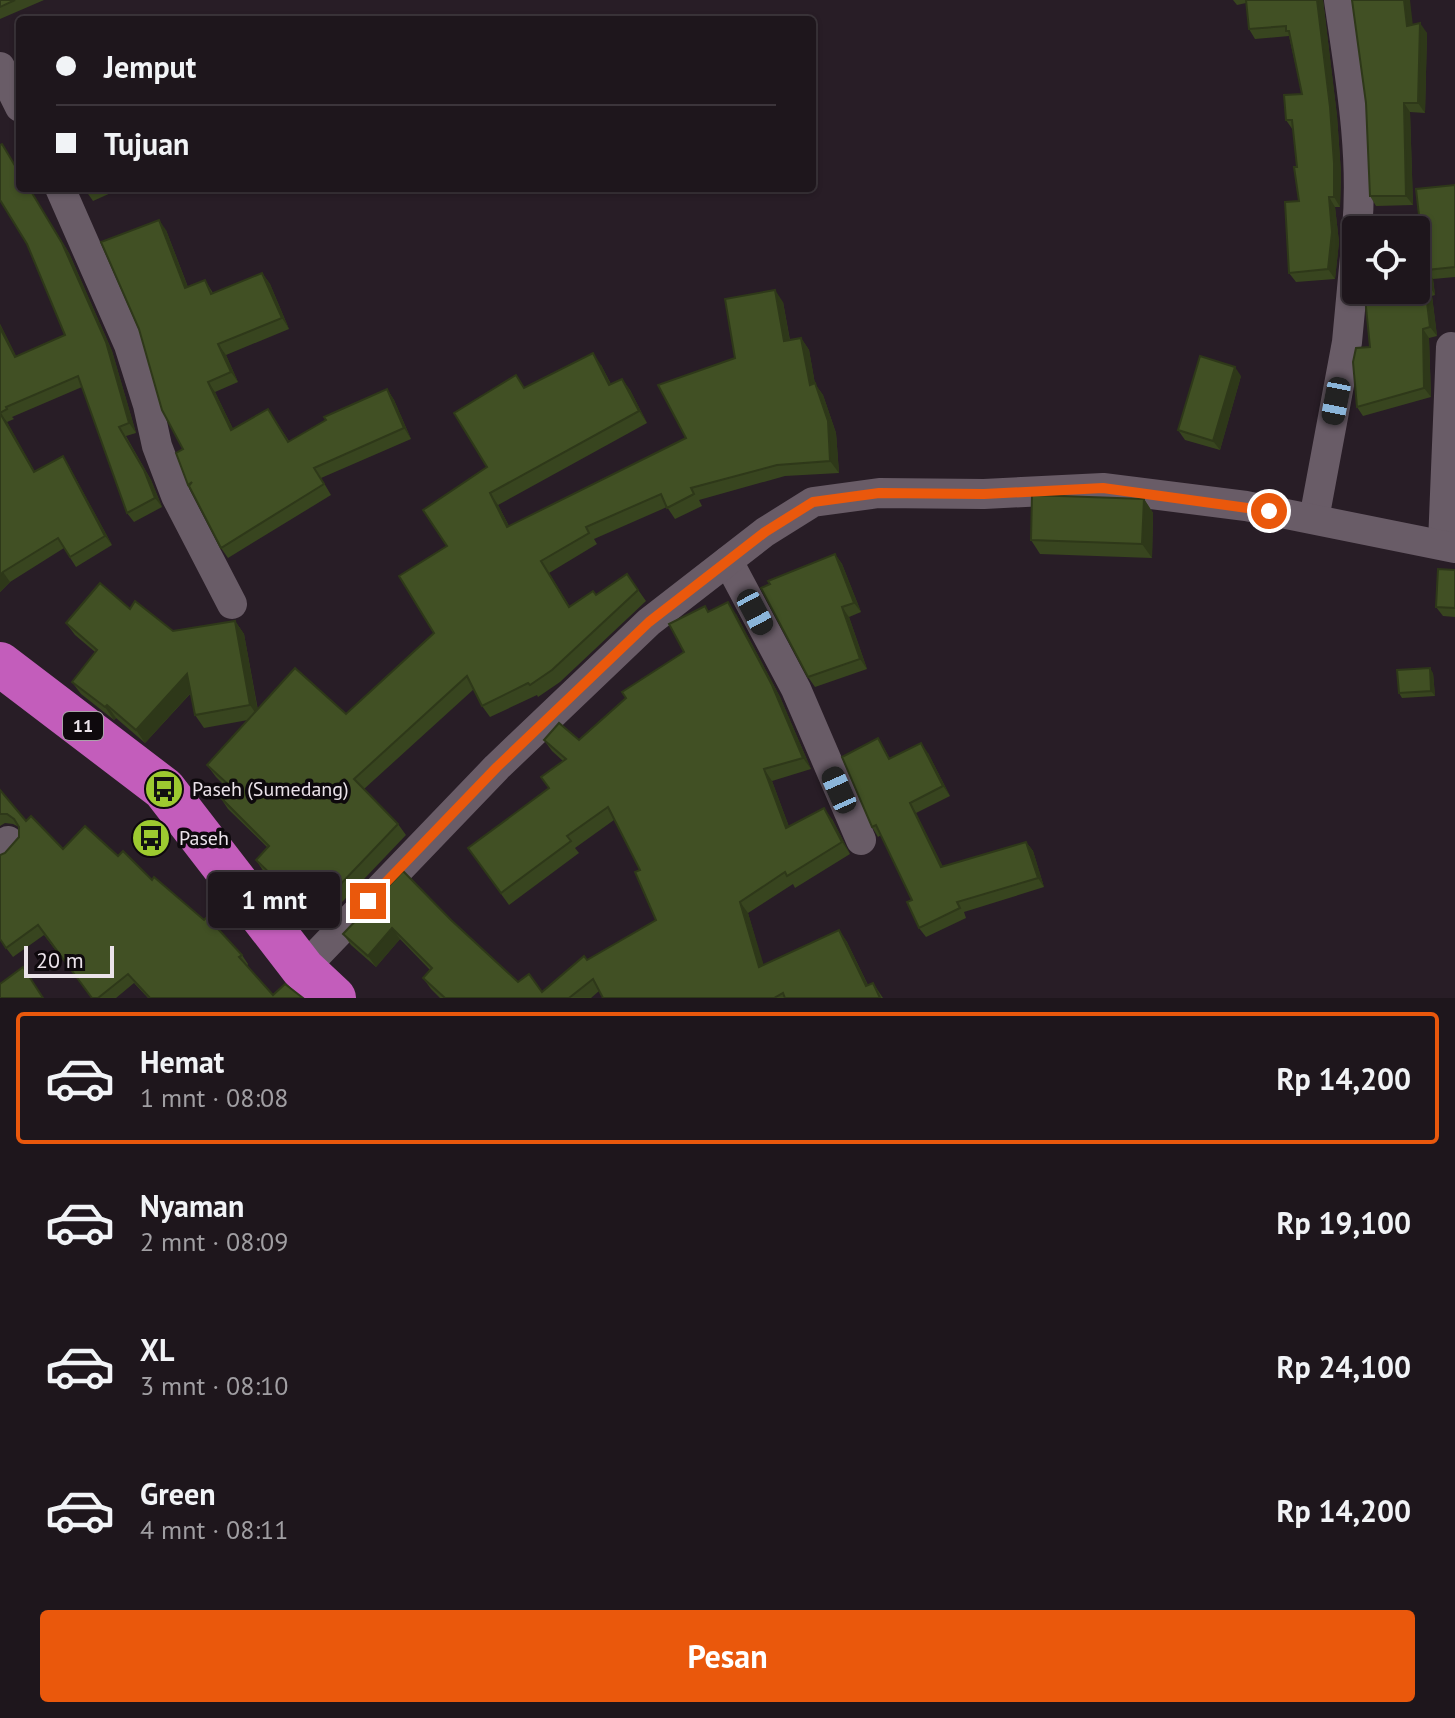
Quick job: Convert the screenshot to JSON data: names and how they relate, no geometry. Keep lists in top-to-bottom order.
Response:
{
  "streets": {
    "highway": ["11"]
  },
  "places": {
    "bus stop": ["Paseh (Sumedang)", "Paseh"]
  },
  "scale_bar": "20 m",
  "page": {
    "banner": ["Jemput", "Tujuan"],
    "bubble": "1 mnt",
    "scale": "20 m",
    "list": [
      {
        "name": "Hemat",
        "note": "1 mnt · 08:08",
        "value": "Rp 14,200"
      },
      {
        "name": "Nyaman",
        "note": "2 mnt · 08:09",
        "value": "Rp 19,100"
      },
      {
        "name": "XL",
        "note": "3 mnt · 08:10",
        "value": "Rp 24,100"
      },
      {
        "name": "Green",
        "note": "4 mnt · 08:11",
        "value": "Rp 14,200"
      }
    ],
    "buttons": "Pesan"
  }
}
